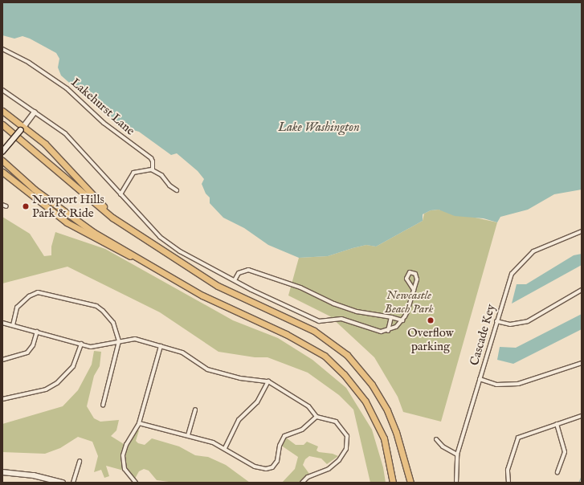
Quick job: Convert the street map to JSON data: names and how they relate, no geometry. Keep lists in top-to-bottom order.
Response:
{
  "streets": {
    "street": ["Lakehurst Lane", "Cascade Key"]
  },
  "water": ["Lake Washington"],
  "parks": ["Newcastle Beach Park"],
  "places": ["Newport Hills Park & Ride", "Overflow parking"]
}
